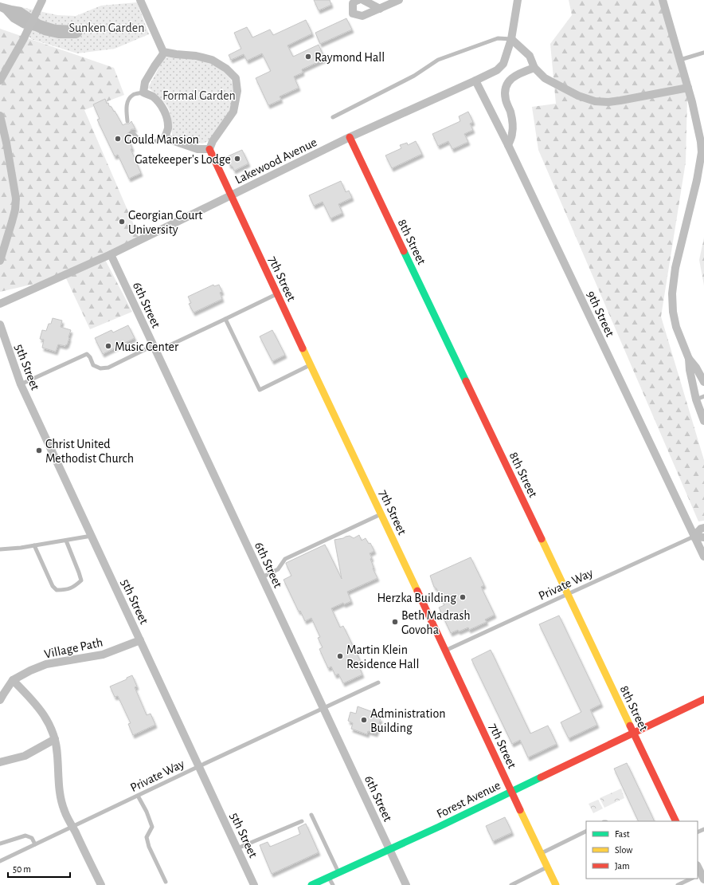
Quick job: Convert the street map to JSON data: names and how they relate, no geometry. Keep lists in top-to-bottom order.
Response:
{
  "streets": {
    "street": [
      "Lakewood Avenue",
      "8th Street",
      "7th Street",
      "6th Street",
      "9th Street",
      "5th Street",
      "Village Path",
      "Forest Avenue"
    ],
    "lane": ["Private Way"]
  },
  "crossings": [
    ["Lakewood Avenue", "8th Street"],
    ["Lakewood Avenue", "7th Street"],
    ["Lakewood Avenue", "6th Street"],
    ["Lakewood Avenue", "9th Street"],
    ["8th Street", "Private Way"],
    ["8th Street", "Forest Avenue"],
    ["7th Street", "Private Way"],
    ["7th Street", "Forest Avenue"],
    ["6th Street", "Private Way"],
    ["6th Street", "Forest Avenue"],
    ["9th Street", "Private Way"],
    ["5th Street", "Private Way"],
    ["5th Street", "Village Path"]
  ],
  "parks": ["Sunken Garden", "Formal Garden"],
  "places": [
    "Raymond Hall",
    "Gould Mansion",
    "Gatekeeper's Lodge",
    "Georgian Court University",
    "Music Center",
    "Christ United Methodist Church",
    "Herzka Building",
    "Beth Madrash Govoha",
    "Martin Klein Residence Hall",
    "Administration Building"
  ],
  "legend": ["Fast", "Slow", "Jam"],
  "scale_bar": "50 m"
}
